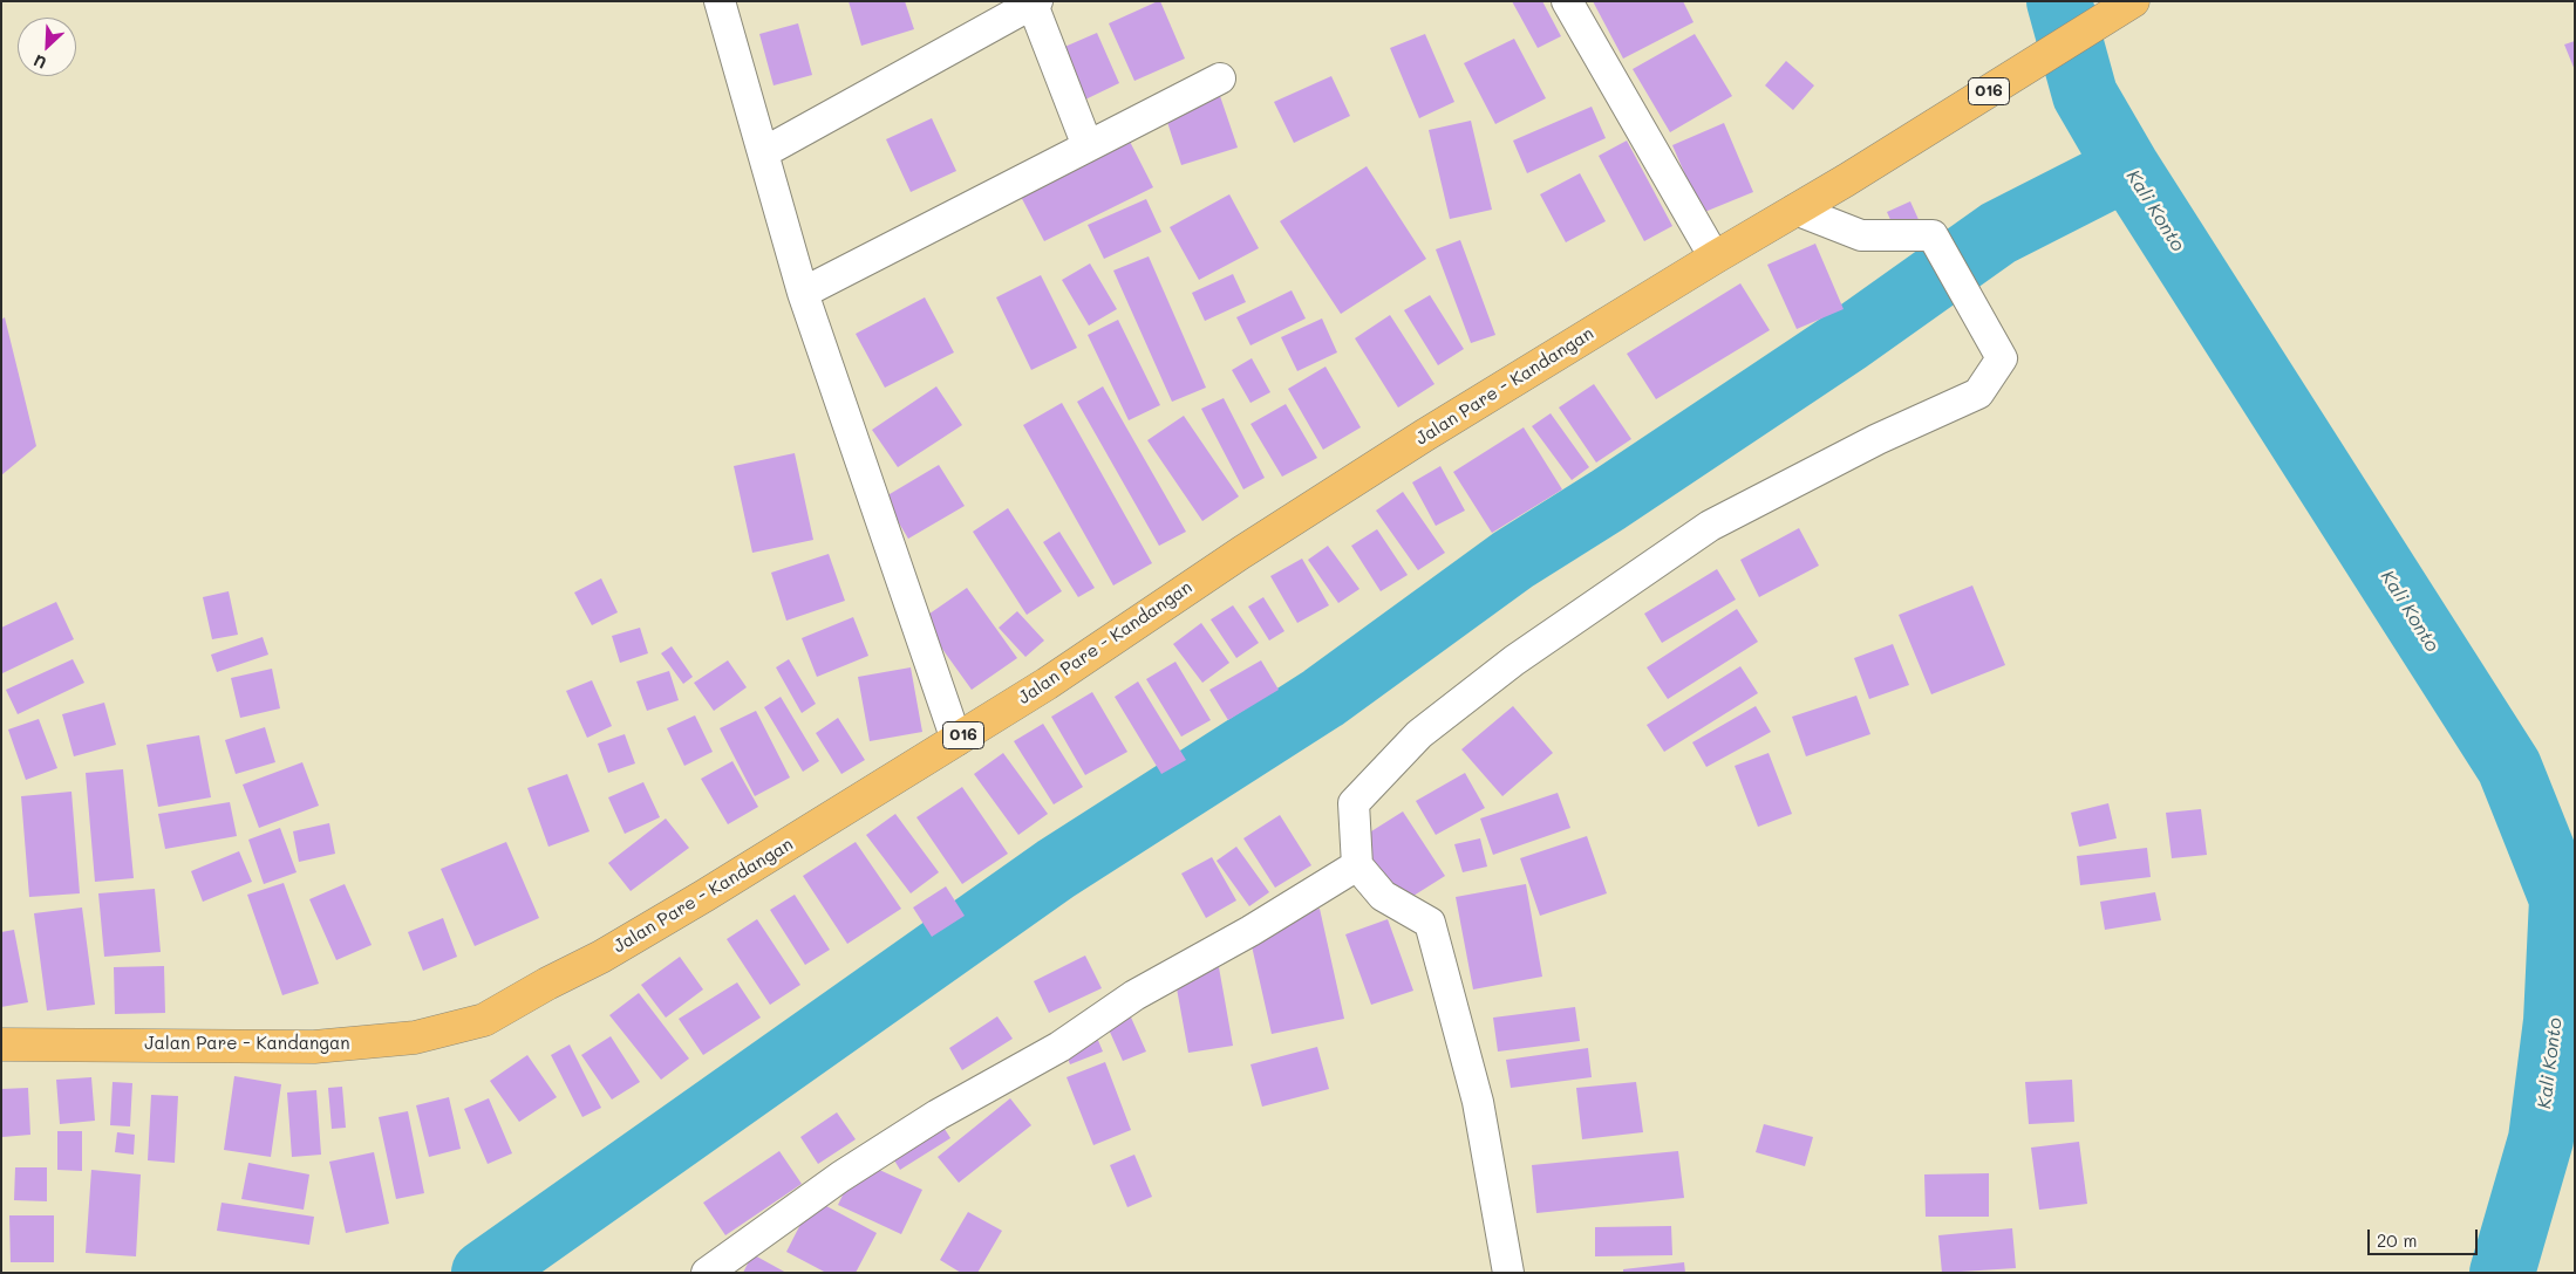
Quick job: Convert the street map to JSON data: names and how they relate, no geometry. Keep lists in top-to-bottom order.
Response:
{
  "streets": {
    "main road": ["016", "Jalan Pare - Kandangan"]
  },
  "water": ["Kali Konto"],
  "scale_bar": "20 m",
  "north": "bottom left"
}
